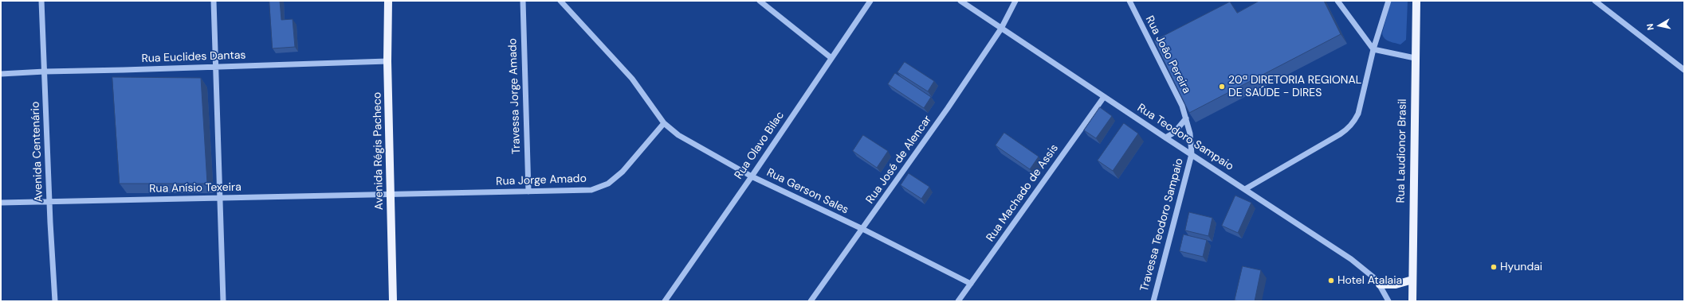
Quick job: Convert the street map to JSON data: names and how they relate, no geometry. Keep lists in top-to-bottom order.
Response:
{
  "streets": {
    "main road": ["Avenida Régis Pacheco", "Rua Laudionor Brasil"],
    "street": [
      "Rua João Pereira",
      "Rua Euclides Dantas",
      "Travessa Jorge Amado",
      "Rua Teodoro Sampaio",
      "Rua Olavo Bilac",
      "Avenida Centenário",
      "Rua José de Alencar",
      "Rua Jorge Amado",
      "Rua Anísio Texeira",
      "Rua Gerson Sales",
      "Rua Machado de Assis",
      "Travessa Teodoro Sampaio"
    ]
  },
  "crossings": [
    ["Rua João Pereira", "Rua Teodoro Sampaio"],
    ["Rua João Pereira", "Travessa Teodoro Sampaio"],
    ["Rua Euclides Dantas", "Avenida Régis Pacheco"],
    ["Rua Euclides Dantas", "Avenida Centenário"],
    ["Travessa Jorge Amado", "Rua Jorge Amado"],
    ["Rua Teodoro Sampaio", "Rua José de Alencar"],
    ["Rua Teodoro Sampaio", "Rua Machado de Assis"],
    ["Rua Teodoro Sampaio", "Travessa Teodoro Sampaio"],
    ["Rua Olavo Bilac", "Rua Gerson Sales"],
    ["Avenida Régis Pacheco", "Rua Jorge Amado"],
    ["Avenida Régis Pacheco", "Rua Anísio Texeira"],
    ["Avenida Centenário", "Rua Anísio Texeira"],
    ["Rua José de Alencar", "Rua Gerson Sales"],
    ["Rua Jorge Amado", "Rua Anísio Texeira"],
    ["Rua Jorge Amado", "Rua Gerson Sales"],
    ["Rua Gerson Sales", "Rua Machado de Assis"]
  ],
  "places": ["20ª DIRETORIA REGIONAL DE SAÚDE - DIRES", "Hyundai", "Hotel Atalaia"],
  "north": "left"
}
